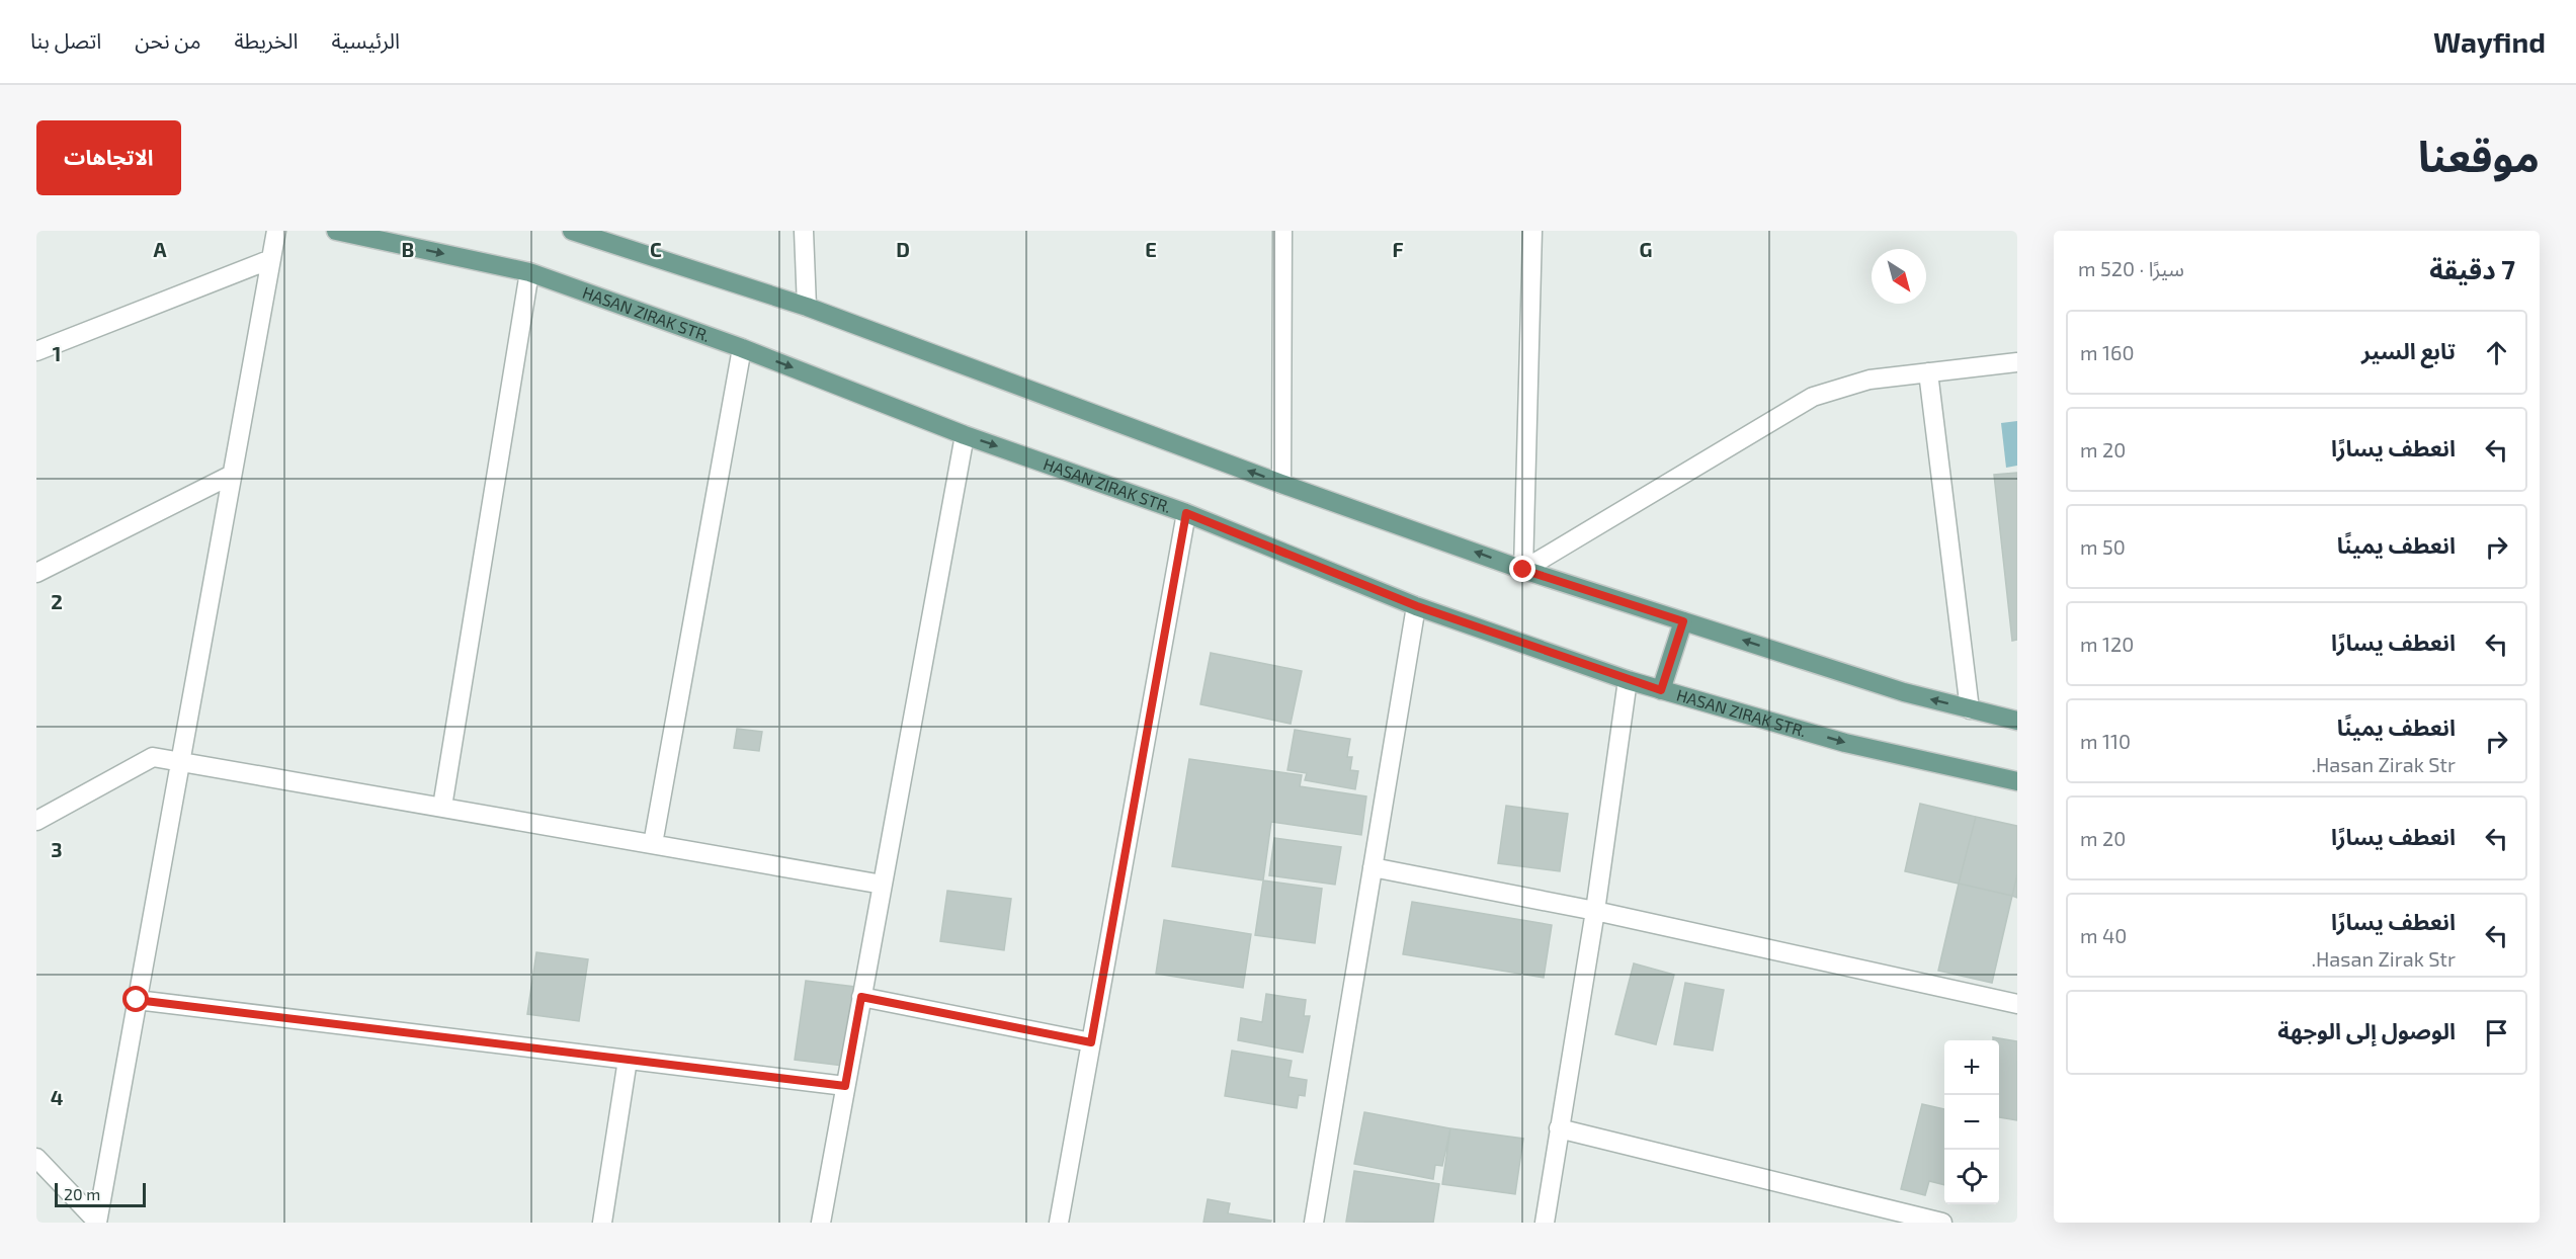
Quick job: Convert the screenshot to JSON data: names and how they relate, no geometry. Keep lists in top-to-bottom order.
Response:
{
  "streets": {
    "main road": ["HASAN ZIRAK STR."]
  },
  "scale_bar": "20 m",
  "north": "bottom right",
  "page": {
    "header": "Wayfind",
    "nav": [
      "الرئيسية",
      "الخريطة",
      "من نحن",
      "اتصل بنا"
    ],
    "title": "موقعنا",
    "buttons": "الاتجاهات",
    "heading": ["7 دقيقة", "سيرًا · 520 m"],
    "list": [
      ["تابع السير", "160 m"],
      ["انعطف يسارًا", "20 m"],
      ["انعطف يمينًا", "50 m"],
      ["انعطف يسارًا", "120 m"],
      ["انعطف يمينًا", "Hasan Zirak Str.", "110 m"],
      ["انعطف يسارًا", "20 m"],
      ["انعطف يسارًا", "Hasan Zirak Str.", "40 m"],
      "الوصول إلى الوجهة"
    ],
    "map_buttons": ["+", "−"],
    "scale": "20 m"
  },
  "grid": {
    "columns": [
      "A",
      "B",
      "C",
      "D",
      "E",
      "F",
      "G"
    ],
    "rows": [
      "1",
      "2",
      "3",
      "4"
    ]
  }
}
